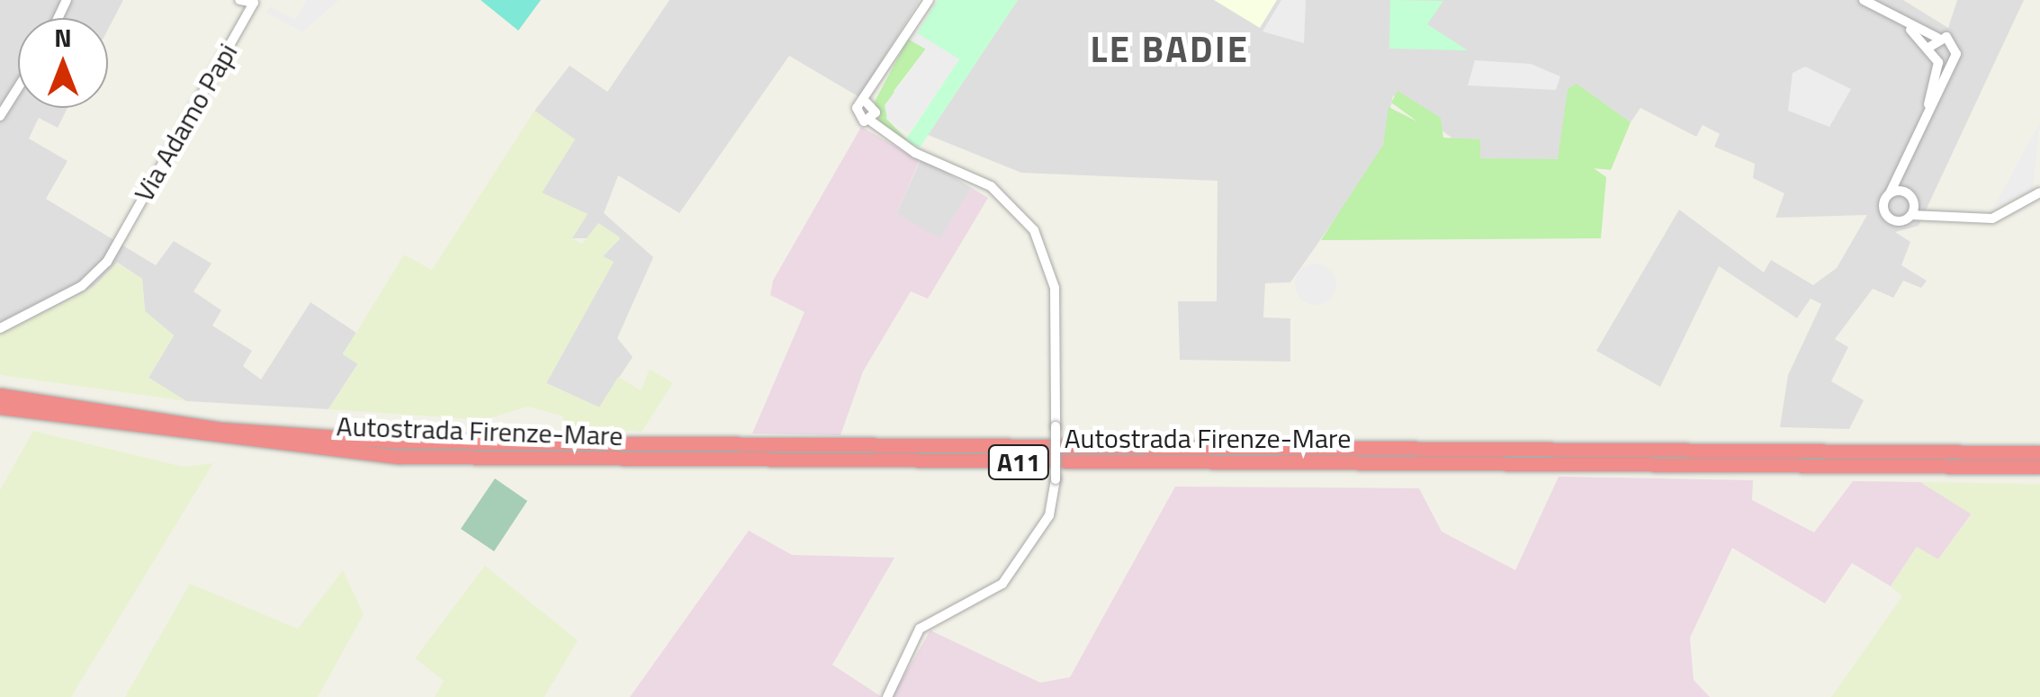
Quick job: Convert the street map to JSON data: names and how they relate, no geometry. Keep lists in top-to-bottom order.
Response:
{
  "streets": {
    "highway": ["Autostrada Firenze-Mare", "A11"],
    "street": ["Via Adamo Papi"]
  },
  "districts": ["LE BADIE"],
  "north": "top"
}
